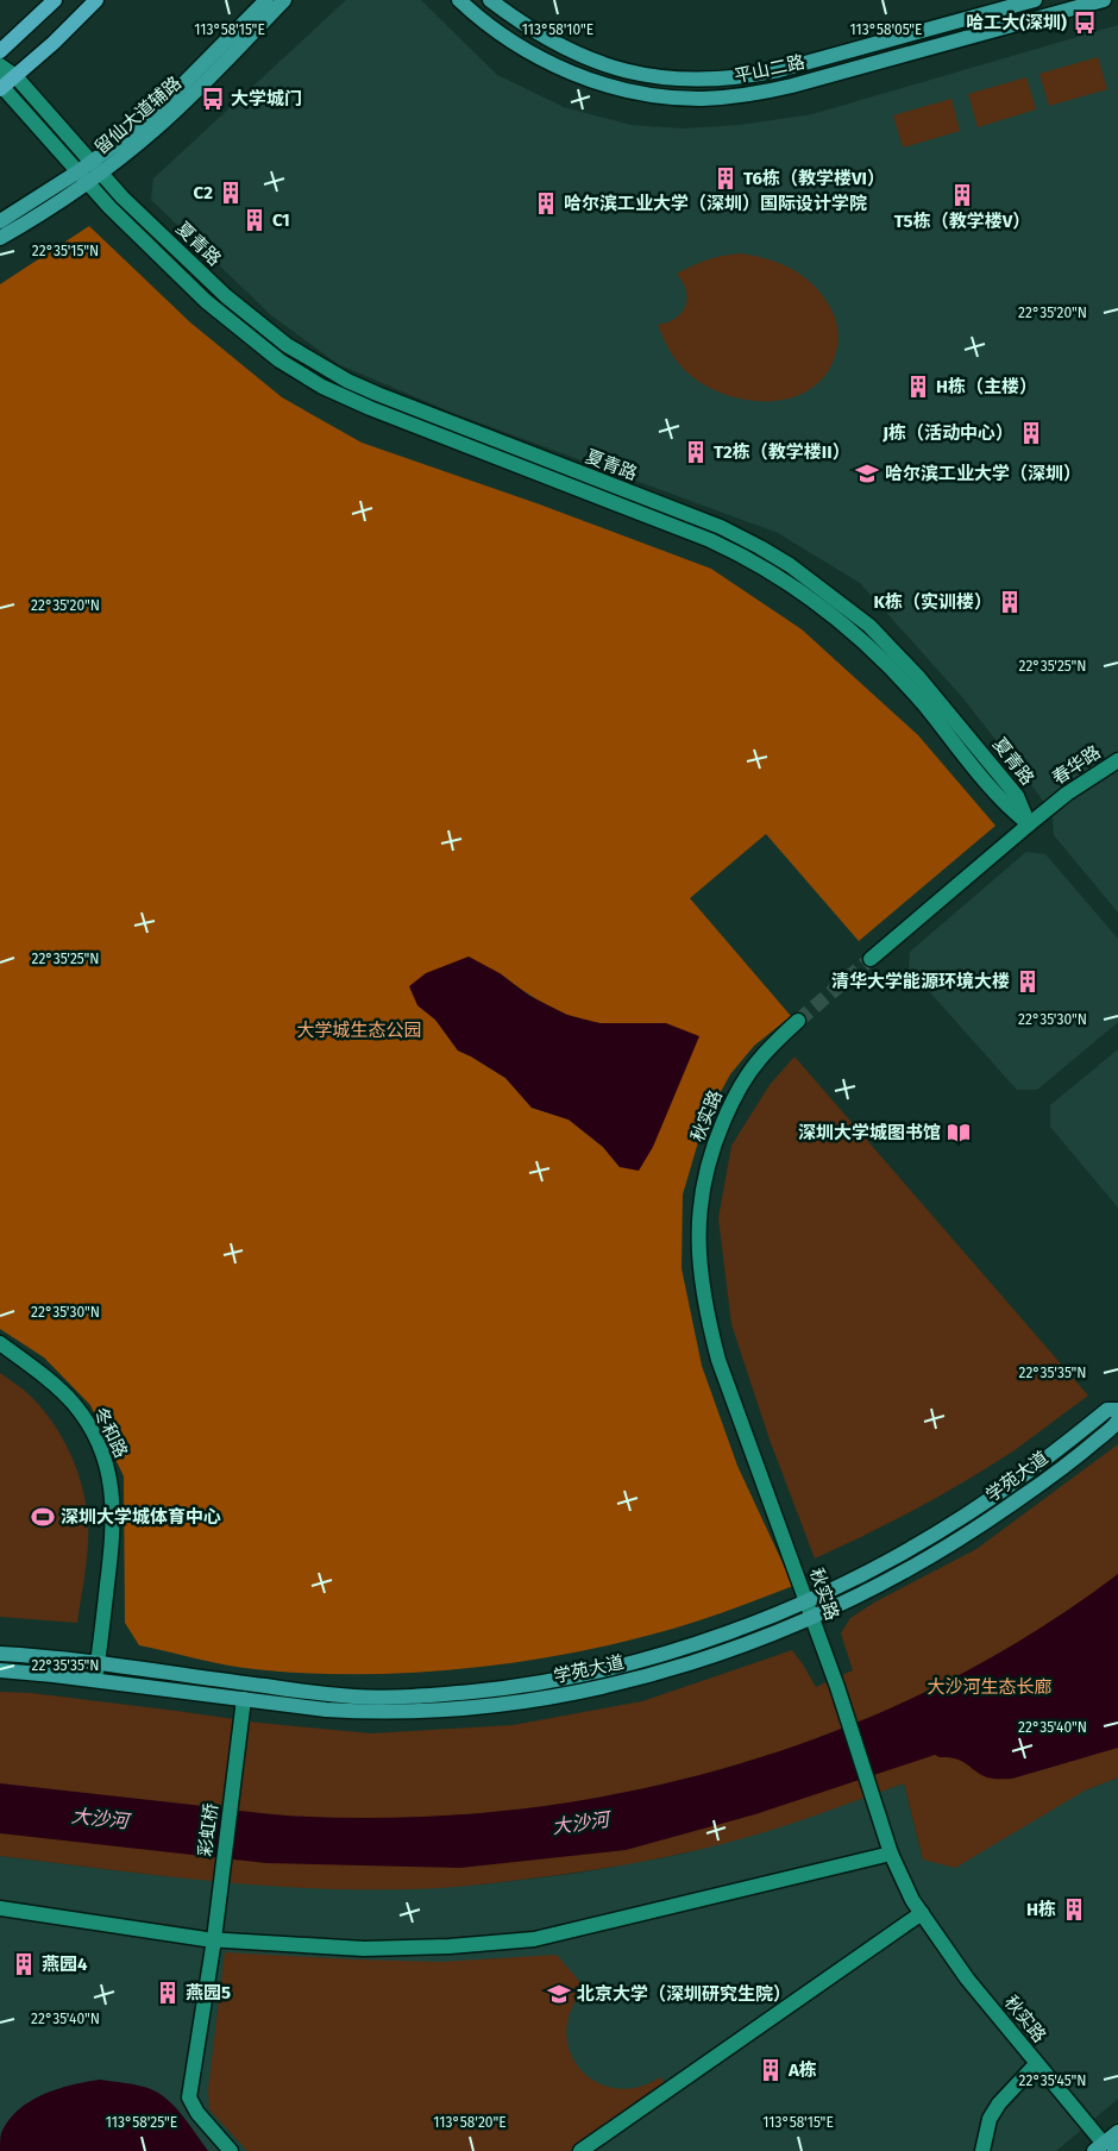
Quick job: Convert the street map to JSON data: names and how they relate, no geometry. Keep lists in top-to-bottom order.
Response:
{
  "streets": {
    "street": [
      "平山二路",
      "留仙大道辅路",
      "夏青路",
      "春华路",
      "秋实路",
      "冬和路",
      "学苑大道",
      "彩虹桥"
    ]
  },
  "crossings": [
    ["留仙大道辅路", "夏青路"],
    ["夏青路", "春华路"],
    ["秋实路", "学苑大道"],
    ["冬和路", "学苑大道"],
    ["学苑大道", "彩虹桥"]
  ],
  "water": ["大沙河"],
  "parks": ["大学城生态公园", "大沙河生态长廊"],
  "places": {
    "bus stop": ["哈工大(深圳)", "大学城门"],
    "building": [
      "T6栋（教学楼VI）",
      "C2",
      "T5栋（教学楼V）",
      "哈尔滨工业大学（深圳）国际设计学院",
      "C1",
      "H栋（主楼）",
      "J栋（活动中心）",
      "T2栋（教学楼II）",
      "K栋（实训楼）",
      "清华大学能源环境大楼",
      "H栋",
      "燕园4",
      "燕园5",
      "A栋"
    ],
    "school or university": ["哈尔滨工业大学（深圳）", "北京大学（深圳研究生院）"],
    "library": ["深圳大学城图书馆"],
    "sports": ["深圳大学城体育中心"]
  },
  "coordinates": [
    "113°58'15\"E",
    "113°58'10\"E",
    "113°58'05\"E",
    "22°35'15\"N",
    "22°35'20\"N",
    "22°35'25\"N",
    "22°35'30\"N",
    "22°35'35\"N",
    "22°35'40\"N",
    "22°35'45\"N",
    "113°58'25\"E",
    "113°58'20\"E"
  ]
}
